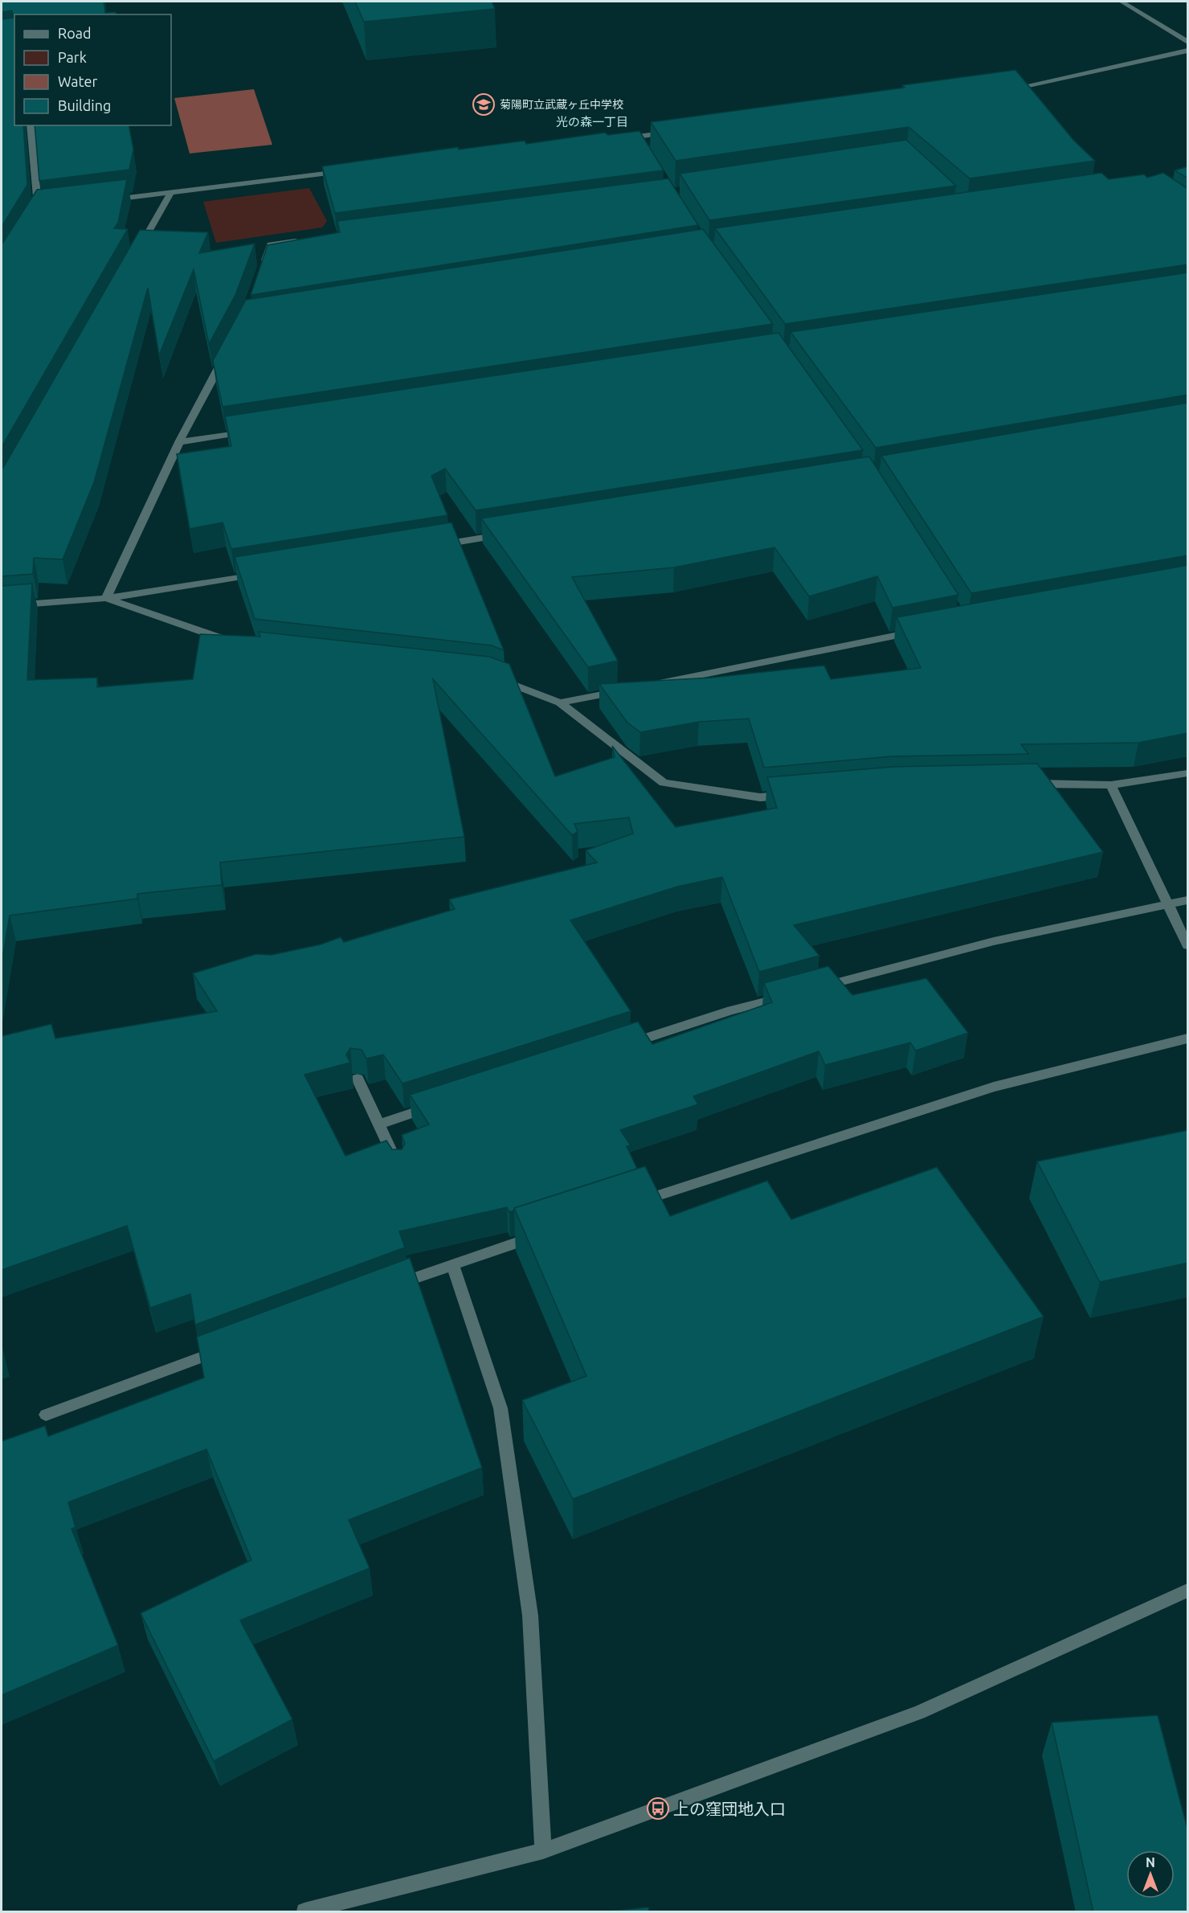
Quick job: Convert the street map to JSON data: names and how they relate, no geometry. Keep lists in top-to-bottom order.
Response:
{
  "districts": ["光の森一丁目"],
  "places": {
    "school or university": ["菊陽町立武蔵ヶ丘中学校"],
    "bus stop": ["上の窪団地入口"]
  },
  "legend": [
    "Road",
    "Park",
    "Water",
    "Building"
  ],
  "north": "top"
}
